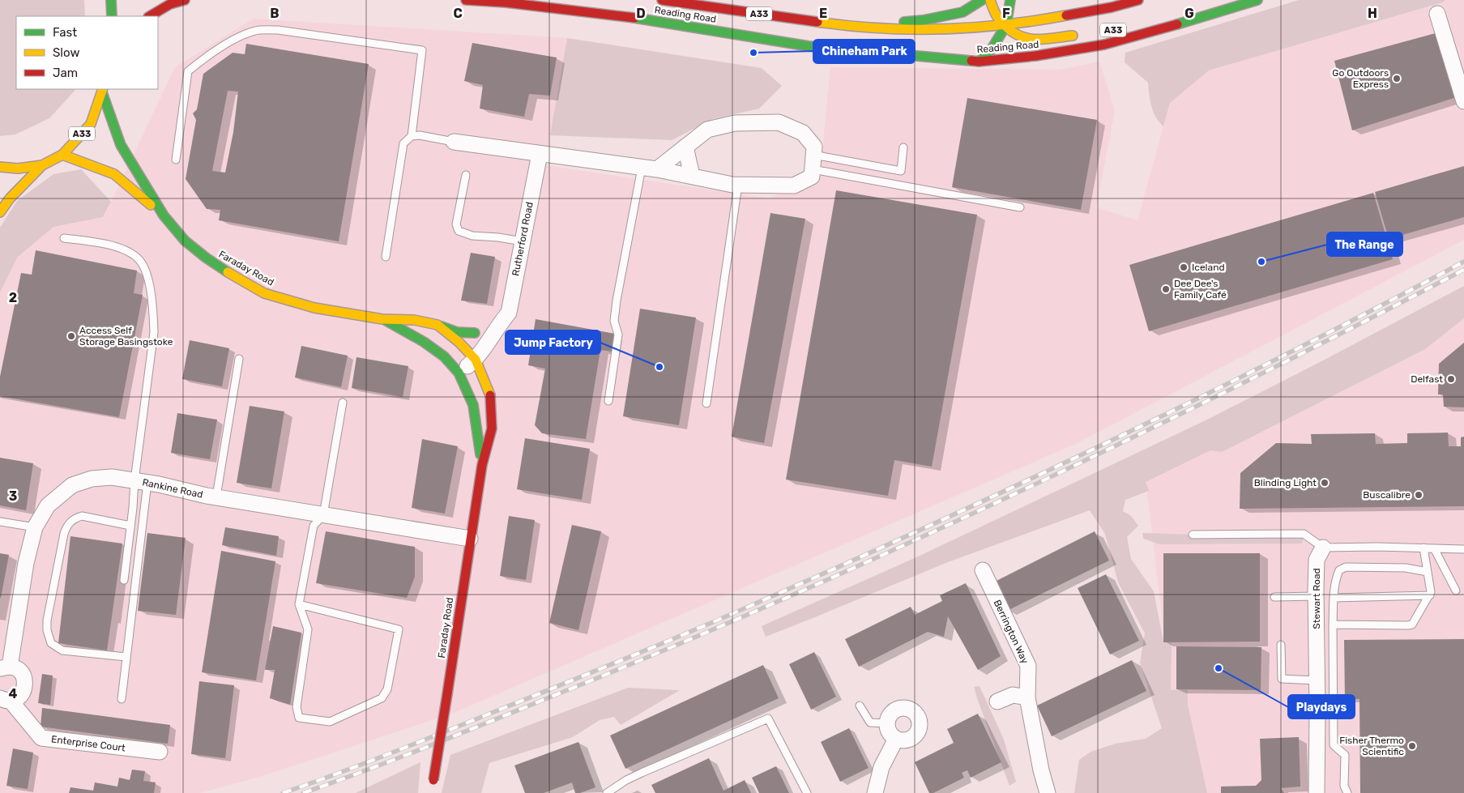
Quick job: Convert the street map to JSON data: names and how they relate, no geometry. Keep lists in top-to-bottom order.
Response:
{
  "streets": {
    "main road": ["A33", "Reading Road", "Faraday Road"],
    "street": [
      "Rutherford Road",
      "Rankine Road",
      "Stewart Road",
      "Berrington Way",
      "Enterprise Court"
    ]
  },
  "crossings": [
    ["A33", "Faraday Road"],
    ["Rutherford Road", "Faraday Road"],
    ["Faraday Road", "Rankine Road"],
    ["Rankine Road", "Enterprise Court"]
  ],
  "places": [
    "Chineham Park",
    "Go Outdoors Express",
    "The Range",
    "Iceland",
    "Dee Dee's Family Café",
    "Access Self Storage Basingstoke",
    "Jump Factory",
    "Delfast",
    "Blinding Light",
    "Buscalibre",
    "Playdays",
    "Fisher Thermo Scientific"
  ],
  "legend": ["Fast", "Slow", "Jam"],
  "grid": {
    "columns": [
      "B",
      "C",
      "D",
      "E",
      "F",
      "G",
      "H"
    ],
    "rows": ["2", "3", "4"]
  }
}
